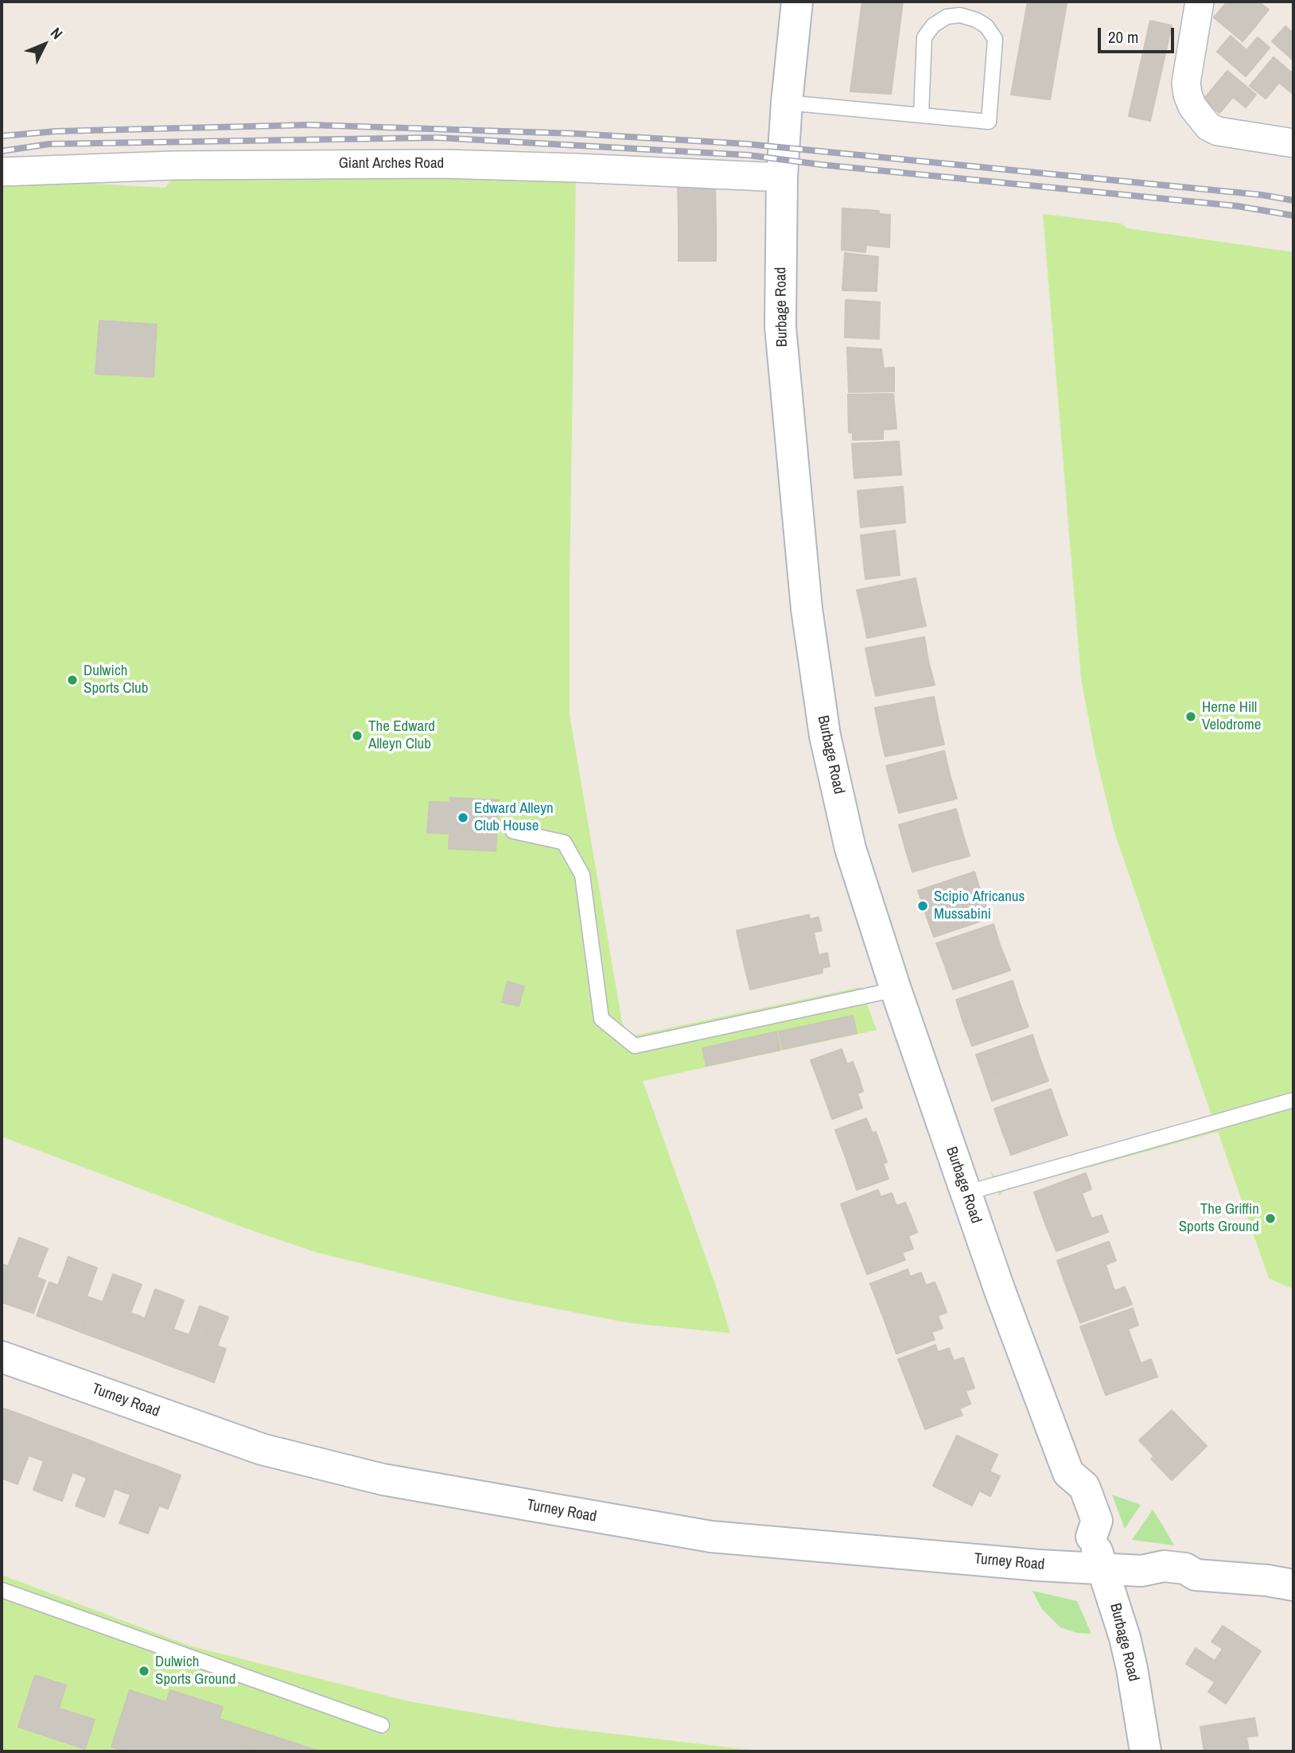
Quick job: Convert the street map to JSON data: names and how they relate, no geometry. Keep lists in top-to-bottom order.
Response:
{
  "streets": {
    "street": ["Giant Arches Road", "Burbage Road", "Turney Road"]
  },
  "crossings": [
    ["Giant Arches Road", "Burbage Road"],
    ["Burbage Road", "Turney Road"]
  ],
  "places": [
    "Dulwich Sports Club",
    "Herne Hill Velodrome",
    "The Edward Alleyn Club",
    "Edward Alleyn Club House",
    "Scipio Africanus Mussabini",
    "The Griffin Sports Ground",
    "Dulwich Sports Ground"
  ],
  "scale_bar": "20 m",
  "north": "top right"
}
